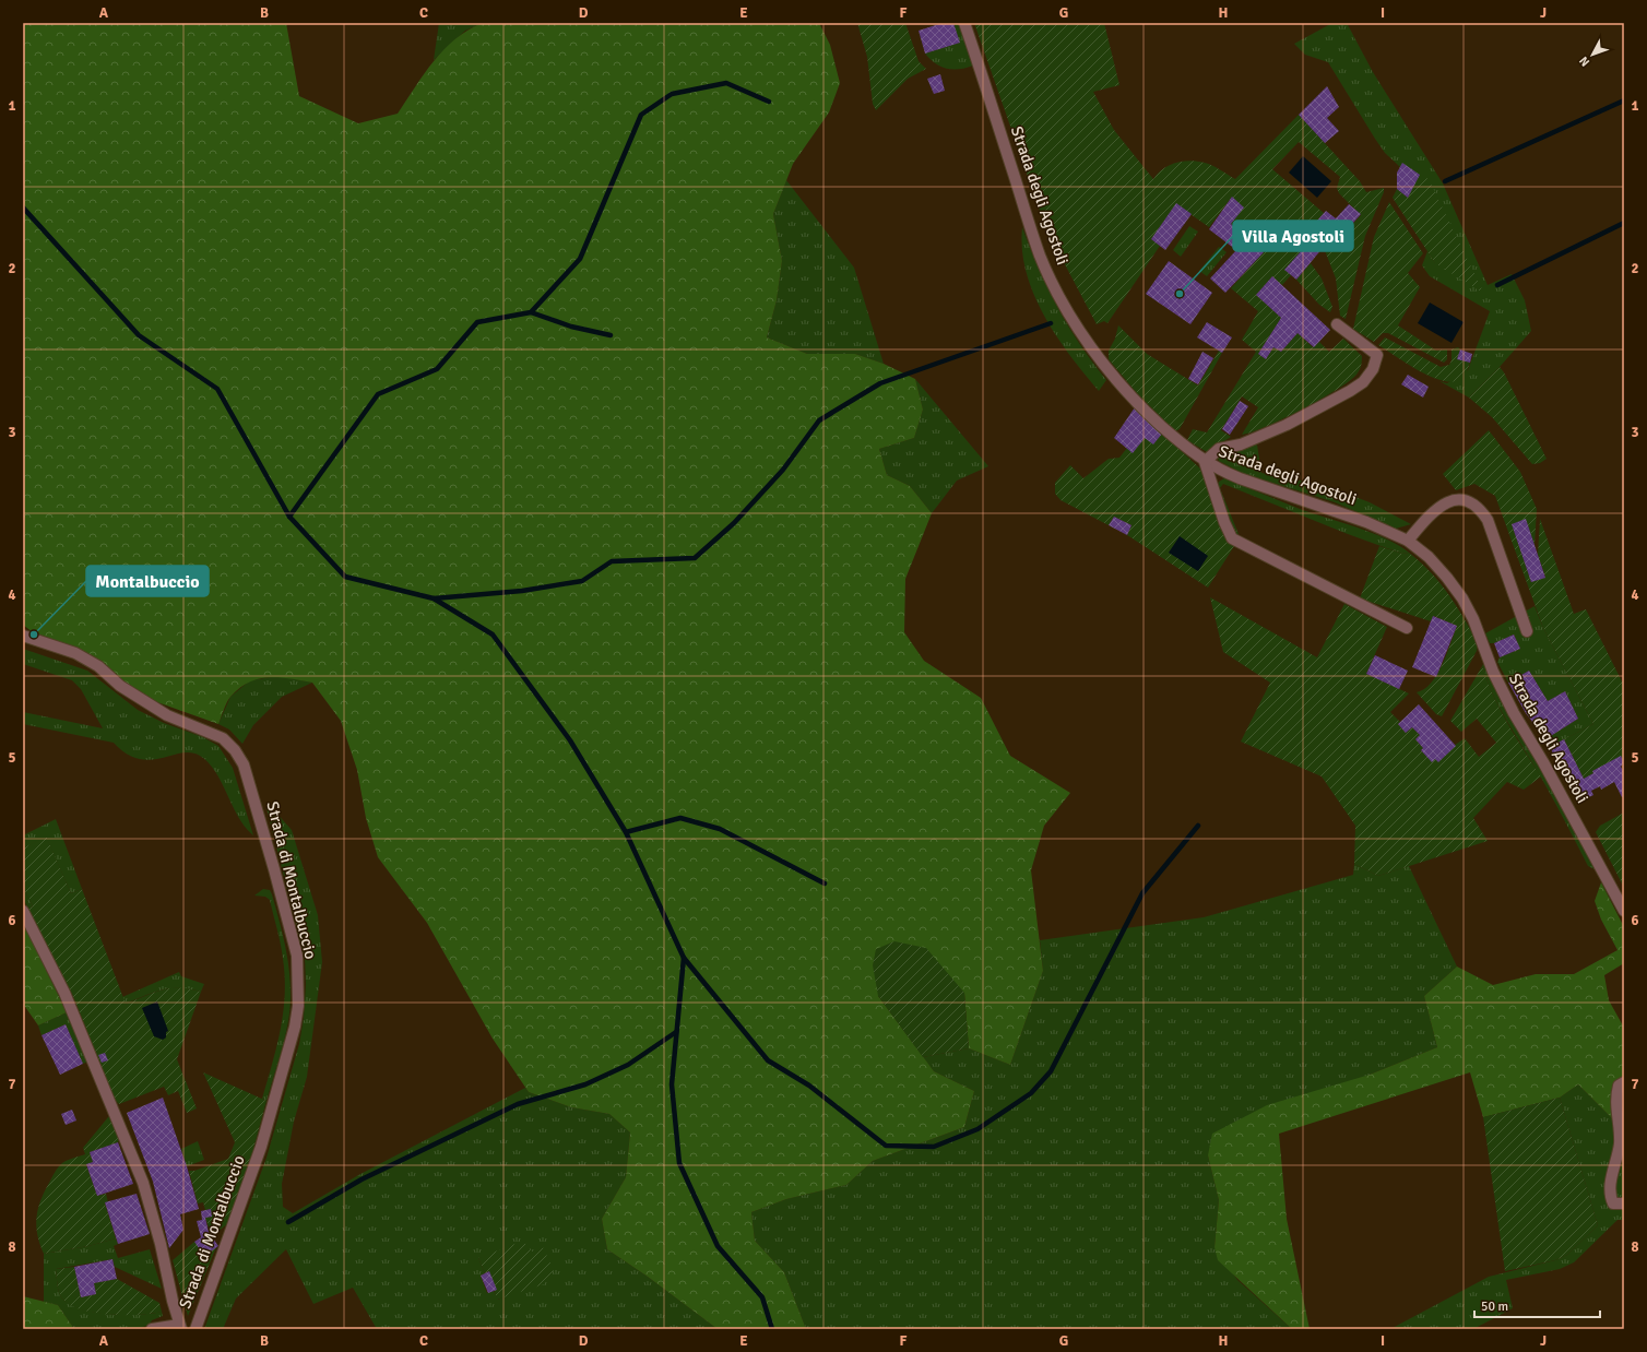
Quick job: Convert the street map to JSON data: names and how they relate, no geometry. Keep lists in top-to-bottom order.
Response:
{
  "streets": {
    "street": ["Strada degli Agostoli", "Strada di Montalbuccio"]
  },
  "places": ["Villa Agostoli", "Montalbuccio"],
  "scale_bar": "50 m",
  "north": "bottom left",
  "grid": {
    "columns": [
      "A",
      "B",
      "C",
      "D",
      "E",
      "F",
      "G",
      "H",
      "I",
      "J"
    ],
    "rows": [
      "1",
      "2",
      "3",
      "4",
      "5",
      "6",
      "7",
      "8"
    ]
  }
}
